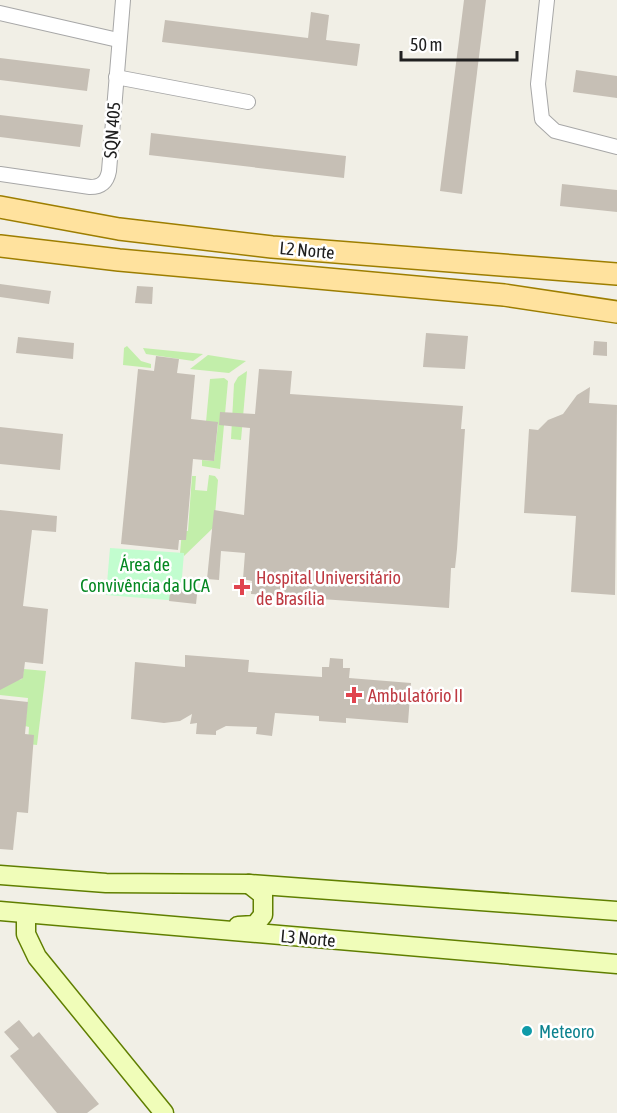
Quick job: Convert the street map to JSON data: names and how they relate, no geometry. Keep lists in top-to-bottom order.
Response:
{
  "streets": {
    "main road": ["L2 Norte", "L3 Norte"],
    "street": ["SQN 405"]
  },
  "parks": ["Área de Convivência da UCA"],
  "places": {
    "health": ["Hospital Universitário de Brasília", "Ambulatório II"],
    "other": ["Meteoro"]
  },
  "scale_bar": "50 m"
}
